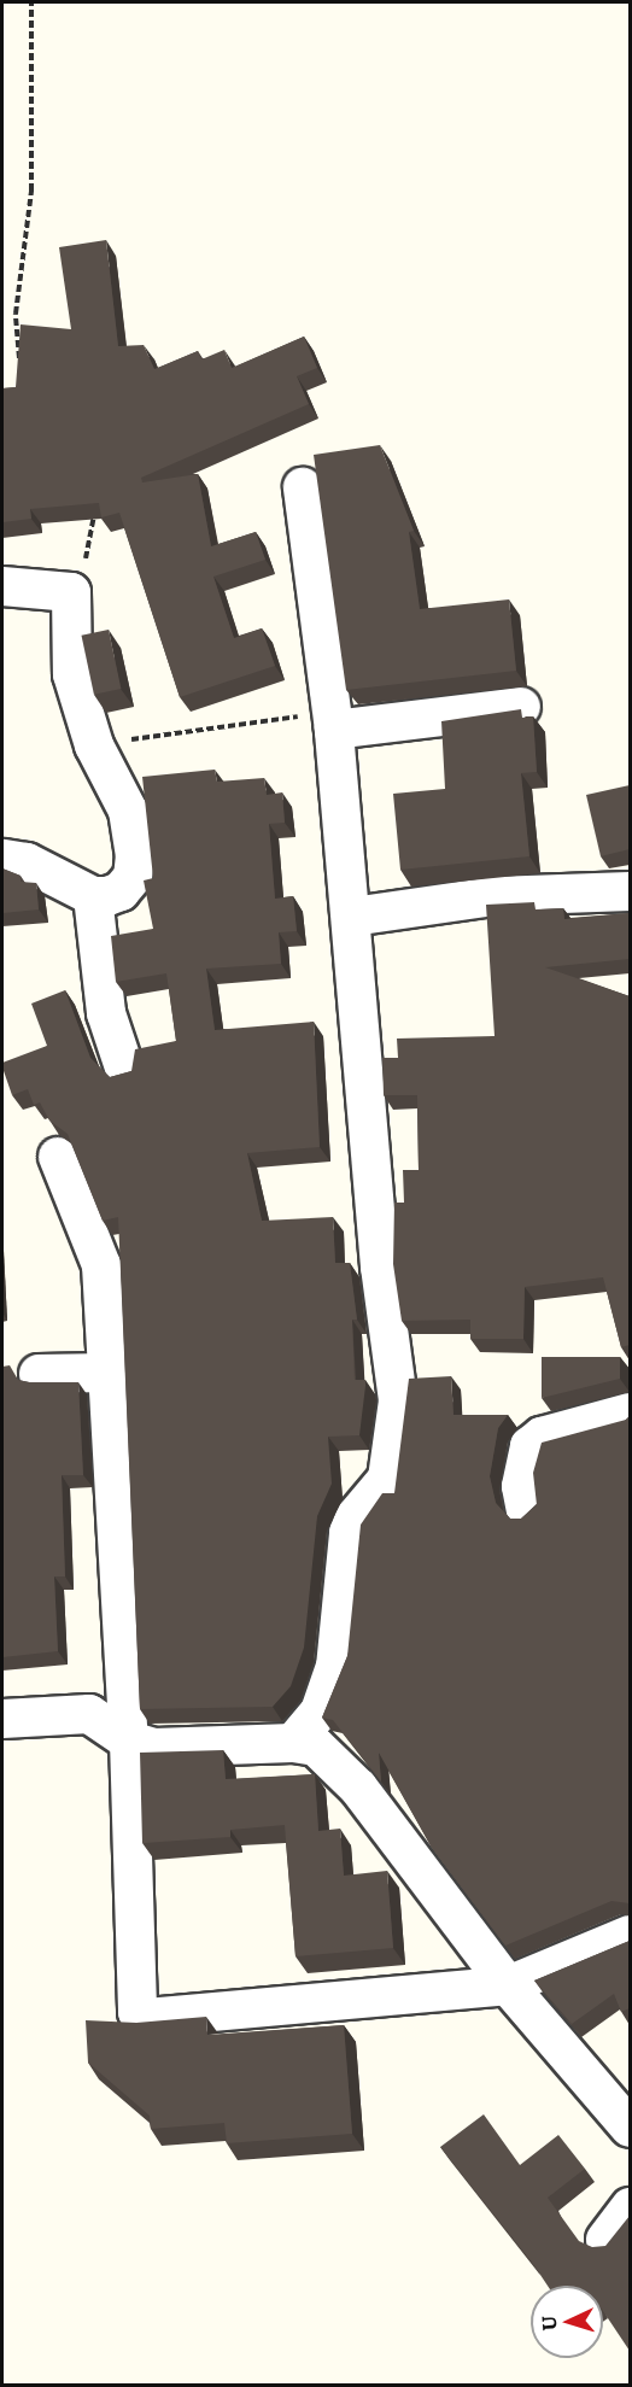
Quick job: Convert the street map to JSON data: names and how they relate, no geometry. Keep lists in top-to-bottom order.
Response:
{
  "north": "left"
}
